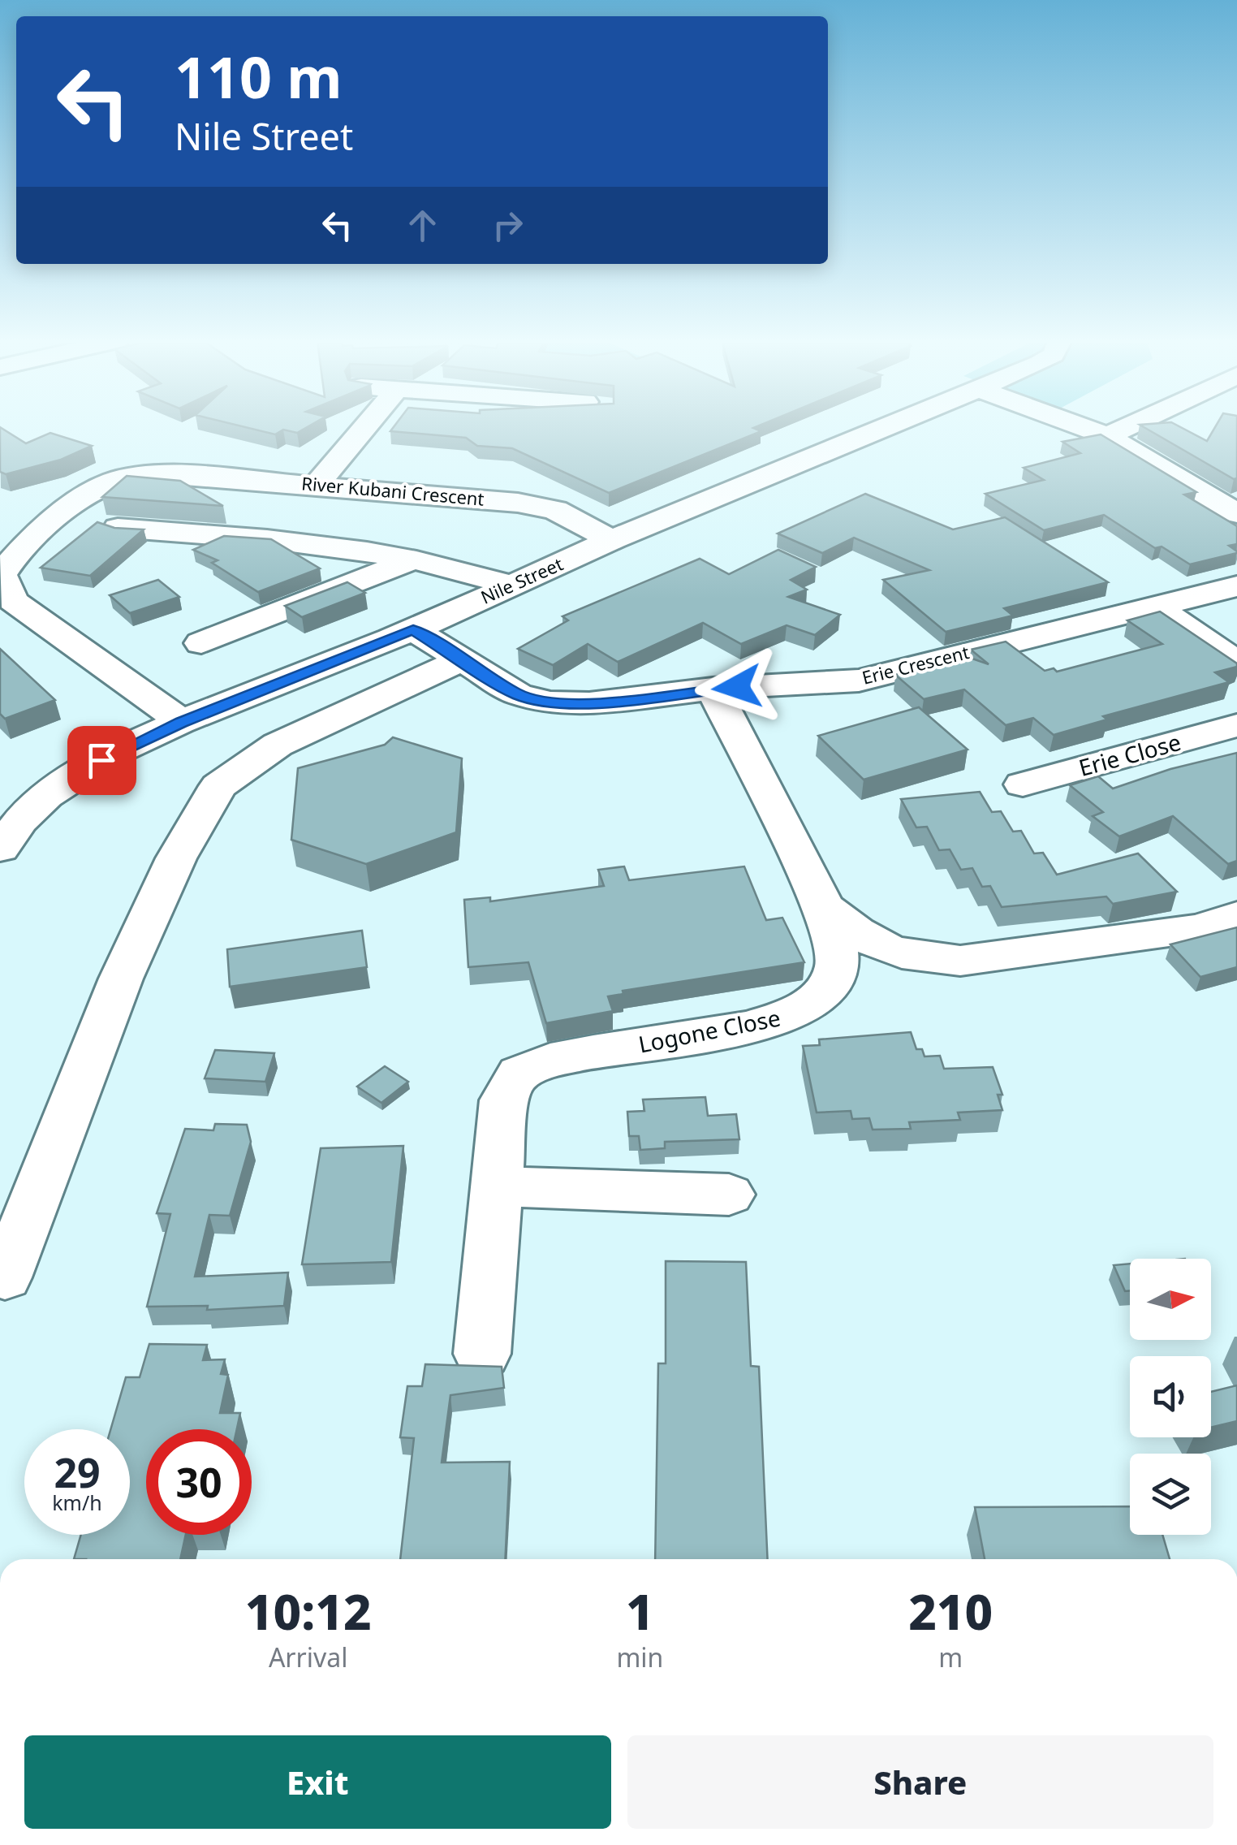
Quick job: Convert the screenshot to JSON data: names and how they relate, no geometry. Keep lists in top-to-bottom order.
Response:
{
  "streets": {
    "street": [
      "River Kubani Crescent",
      "Nile Street",
      "Erie Crescent",
      "Erie Close",
      "Logone Close"
    ]
  },
  "crossings": [
    ["River Kubani Crescent", "Nile Street"],
    ["Nile Street", "Erie Crescent"],
    ["Erie Crescent", "Logone Close"]
  ],
  "north": "right",
  "page": {
    "turn": ["110 m", "Nile Street"],
    "speed": "29 km/h",
    "limit": "30",
    "eta": [
      "10:12",
      "Arrival",
      "1",
      "min",
      "210",
      "m"
    ],
    "buttons": ["Exit", "Share"]
  }
}
